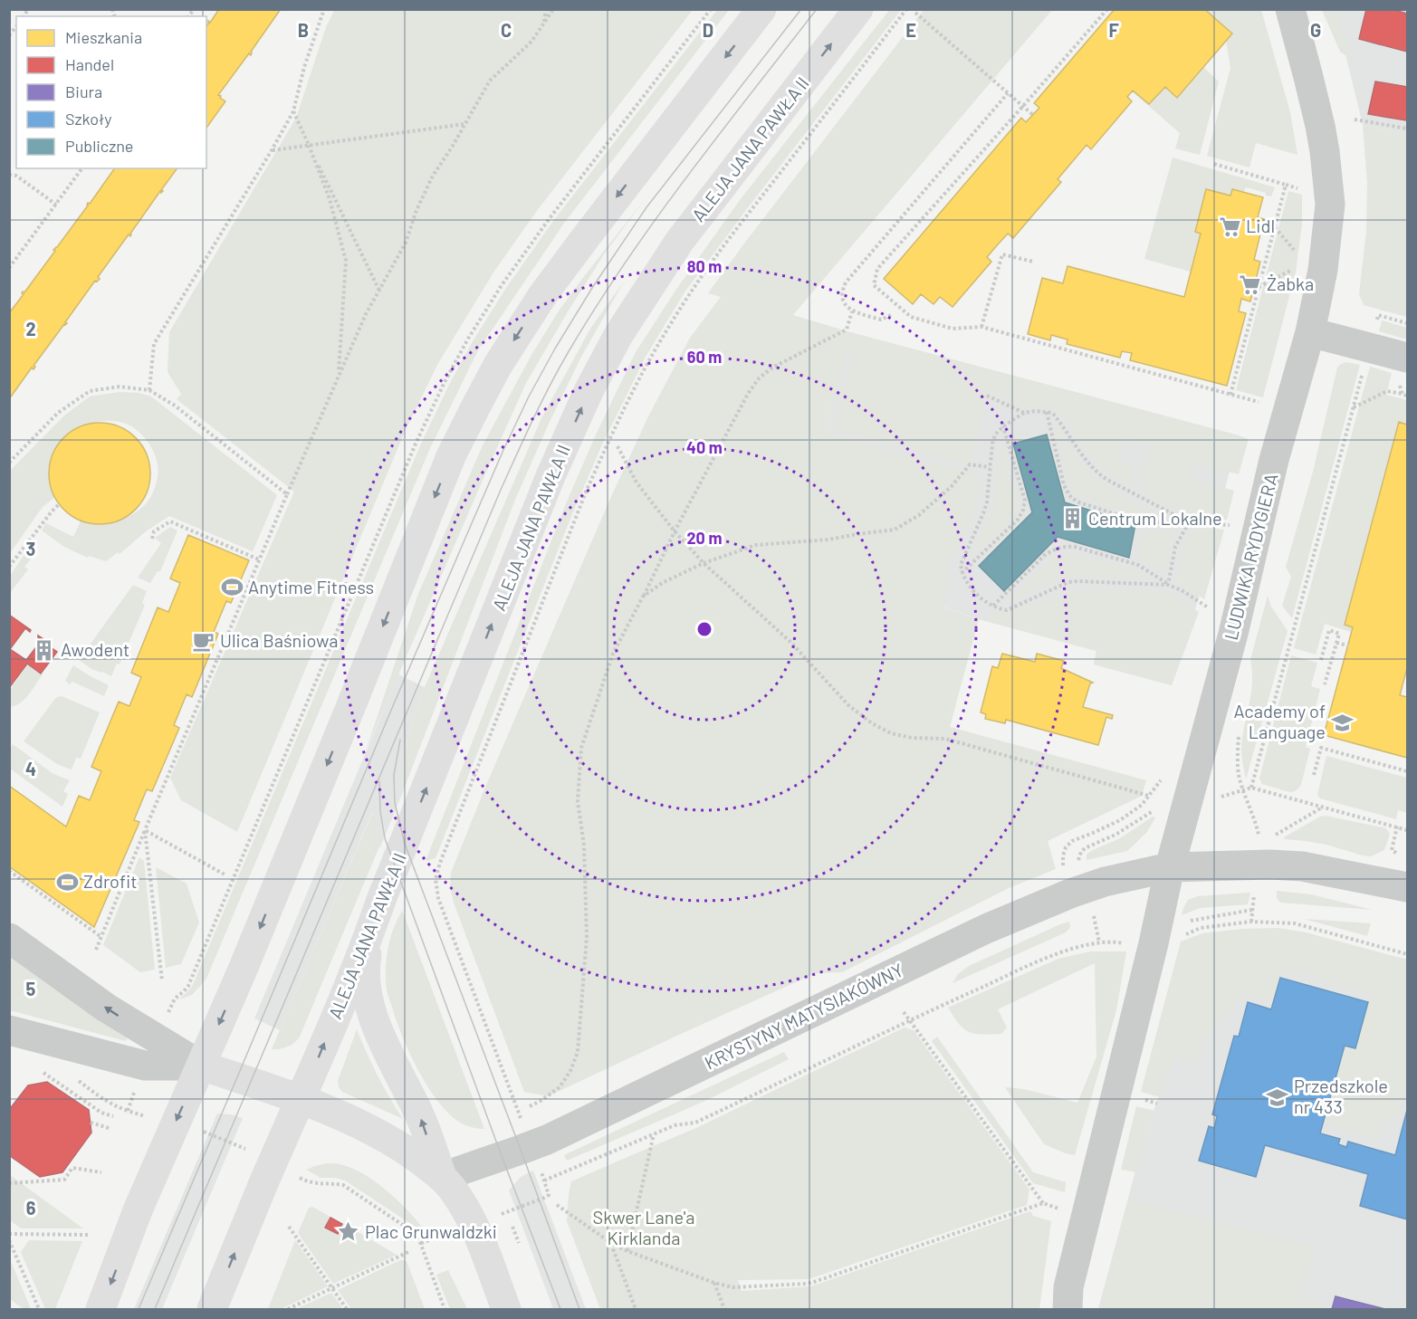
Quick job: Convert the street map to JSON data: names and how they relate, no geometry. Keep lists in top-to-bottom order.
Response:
{
  "streets": {
    "main road": ["ALEJA JANA PAWŁA II"],
    "street": ["LUDWIKA RYDYGIERA", "KRYSTYNY MATYSIAKÓWNY"]
  },
  "crossings": [
    ["LUDWIKA RYDYGIERA", "KRYSTYNY MATYSIAKÓWNY"]
  ],
  "parks": ["Skwer Lane'a Kirklanda"],
  "places": {
    "supermarket": ["Lidl", "Żabka"],
    "building": ["Centrum Lokalne", "Awodent"],
    "sports": ["Anytime Fitness", "Zdrofit"],
    "cafe": ["Ulica Baśniowa"],
    "school or university": ["Academy of Language", "Przedszkole nr 433"],
    "place": ["Plac Grunwaldzki"]
  },
  "legend": [
    "Mieszkania",
    "Handel",
    "Biura",
    "Szkoły",
    "Publiczne"
  ],
  "grid": {
    "columns": [
      "B",
      "C",
      "D",
      "E",
      "F",
      "G"
    ],
    "rows": [
      "2",
      "3",
      "4",
      "5",
      "6"
    ]
  },
  "rings": [
    "80 m",
    "60 m",
    "40 m",
    "20 m"
  ]
}
